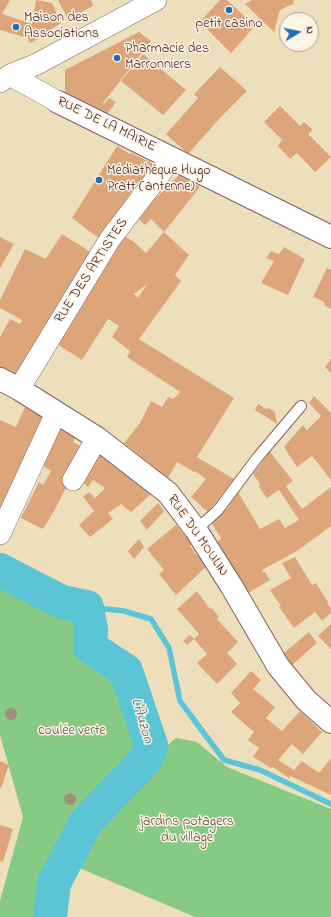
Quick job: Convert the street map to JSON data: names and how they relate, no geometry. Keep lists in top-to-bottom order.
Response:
{
  "streets": {
    "main road": ["RUE DE LA MAIRIE", "RUE DU MOULIN"],
    "street": ["RUE DES ARTISTES"]
  },
  "crossings": [
    ["RUE DE LA MAIRIE", "RUE DES ARTISTES"],
    ["RUE DES ARTISTES", "RUE DU MOULIN"]
  ],
  "water": ["L'Auzon"],
  "parks": ["coulée verte", "jardins potagers du village"],
  "places": [
    "petit casino",
    "Maison des Associations",
    "Pharmacie des Marronniers",
    "Médiathèque Hugo Pratt (antenne)"
  ],
  "north": "right"
}
